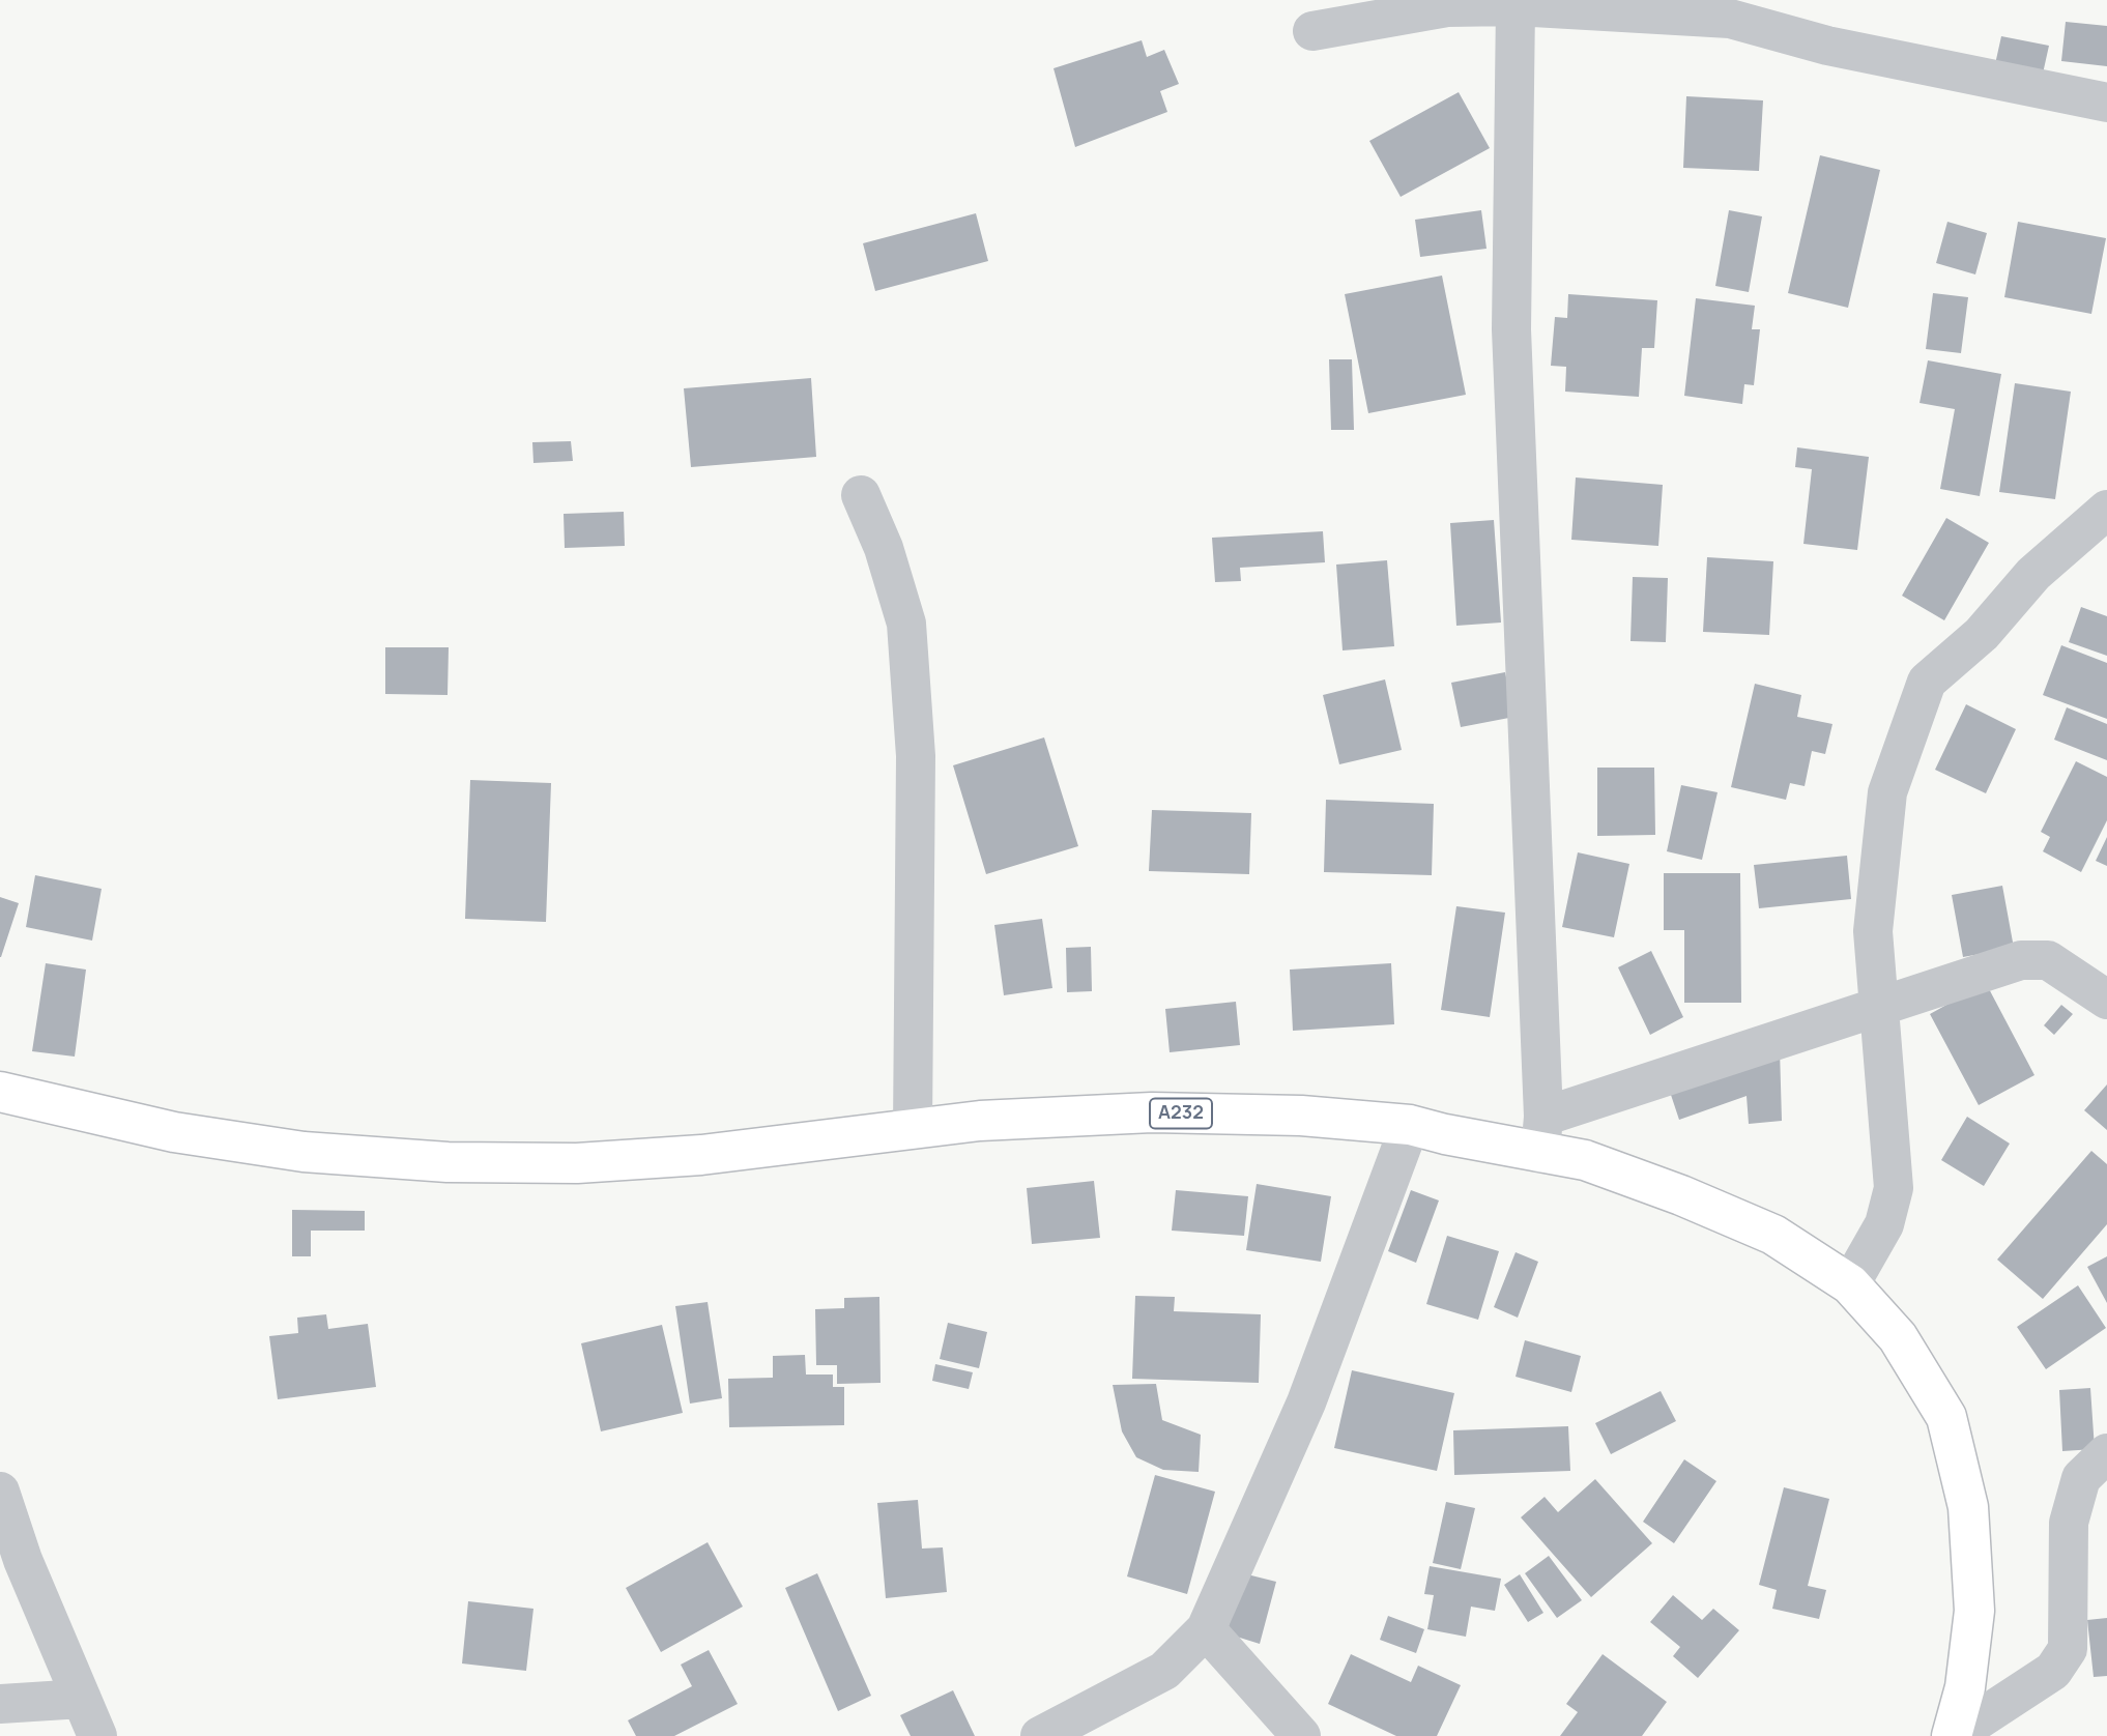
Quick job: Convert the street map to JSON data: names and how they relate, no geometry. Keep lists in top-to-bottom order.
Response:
{
  "streets": {
    "main road": ["A232"]
  }
}
